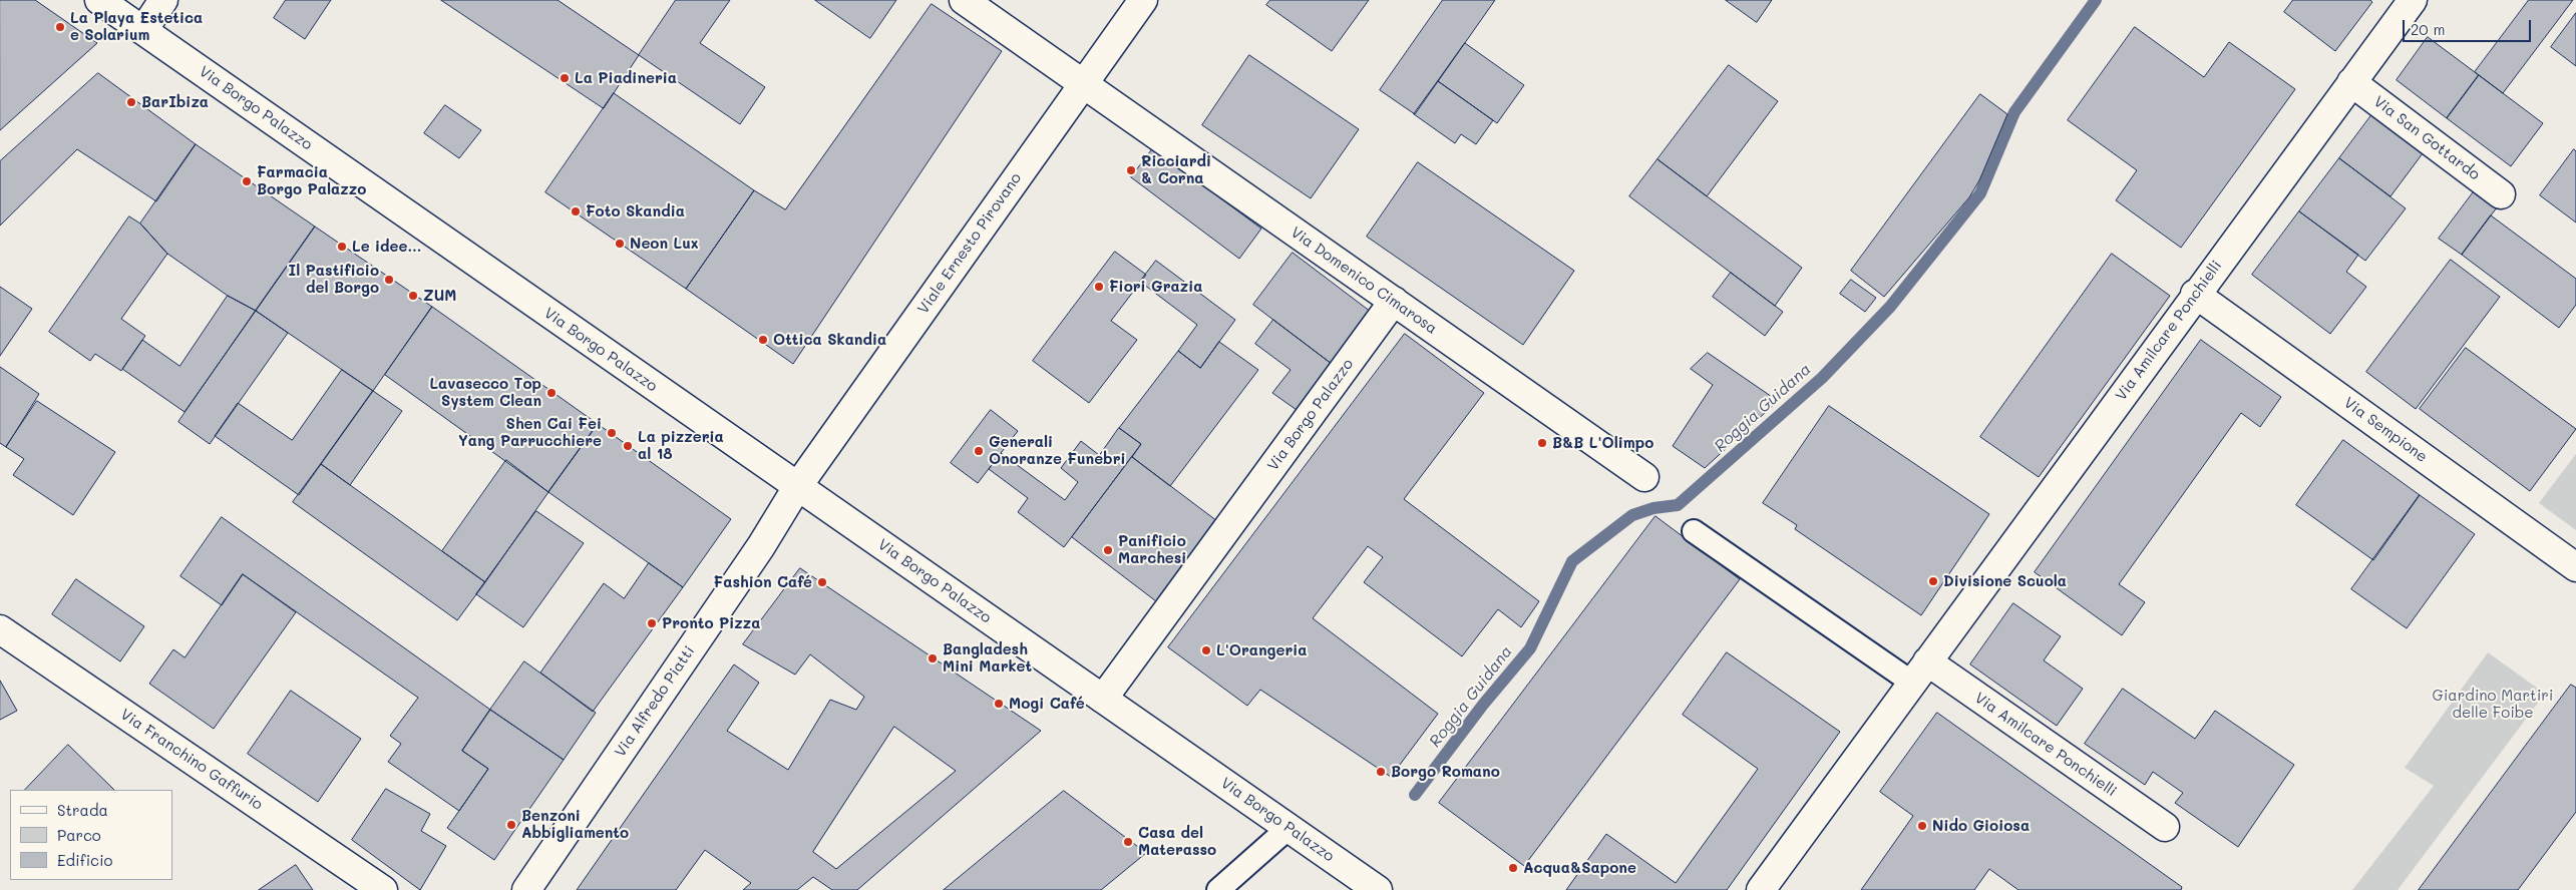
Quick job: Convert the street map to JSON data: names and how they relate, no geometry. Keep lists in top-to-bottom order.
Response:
{
  "streets": {
    "street": [
      "Via Borgo Palazzo",
      "Via San Gottardo",
      "Viale Ernesto Pirovano",
      "Via Domenico Cimarosa",
      "Via Amilcare Ponchielli",
      "Via Sempione",
      "Via Alfredo Piatti",
      "Via Franchino Gaffurio"
    ]
  },
  "crossings": [
    ["Via Borgo Palazzo", "Viale Ernesto Pirovano"],
    ["Via Borgo Palazzo", "Via Domenico Cimarosa"],
    ["Via Borgo Palazzo", "Via Alfredo Piatti"],
    ["Via San Gottardo", "Via Amilcare Ponchielli"],
    ["Viale Ernesto Pirovano", "Via Domenico Cimarosa"],
    ["Viale Ernesto Pirovano", "Via Alfredo Piatti"],
    ["Via Amilcare Ponchielli", "Via Sempione"]
  ],
  "water": ["Roggia Guidana"],
  "parks": ["Giardino Martiri delle Foibe"],
  "places": [
    "La Playa Estetica e Solarium",
    "La Piadineria",
    "BarIbiza",
    "Ricciardi & Corna",
    "Farmacia Borgo Palazzo",
    "Foto Skandia",
    "Neon Lux",
    "Le idee…",
    "Il Pastificio del Borgo",
    "Fiori Grazia",
    "ZUM",
    "Ottica Skandia",
    "Lavasecco Top System Clean",
    "Shen Cai Fei Yang Parrucchiere",
    "B&B L'Olimpo",
    "La pizzeria al 18",
    "Generali Onoranze Funebri",
    "Panificio Marchesi",
    "Divisione Scuola",
    "Fashion Café",
    "Pronto Pizza",
    "L'Orangeria",
    "Bangladesh Mini Market",
    "Mogi Café",
    "Borgo Romano",
    "Benzoni Abbigliamento",
    "Nido Gioiosa",
    "Casa del Materasso",
    "Acqua&Sapone"
  ],
  "legend": ["Strada", "Parco", "Edificio"],
  "scale_bar": "20 m"
}
